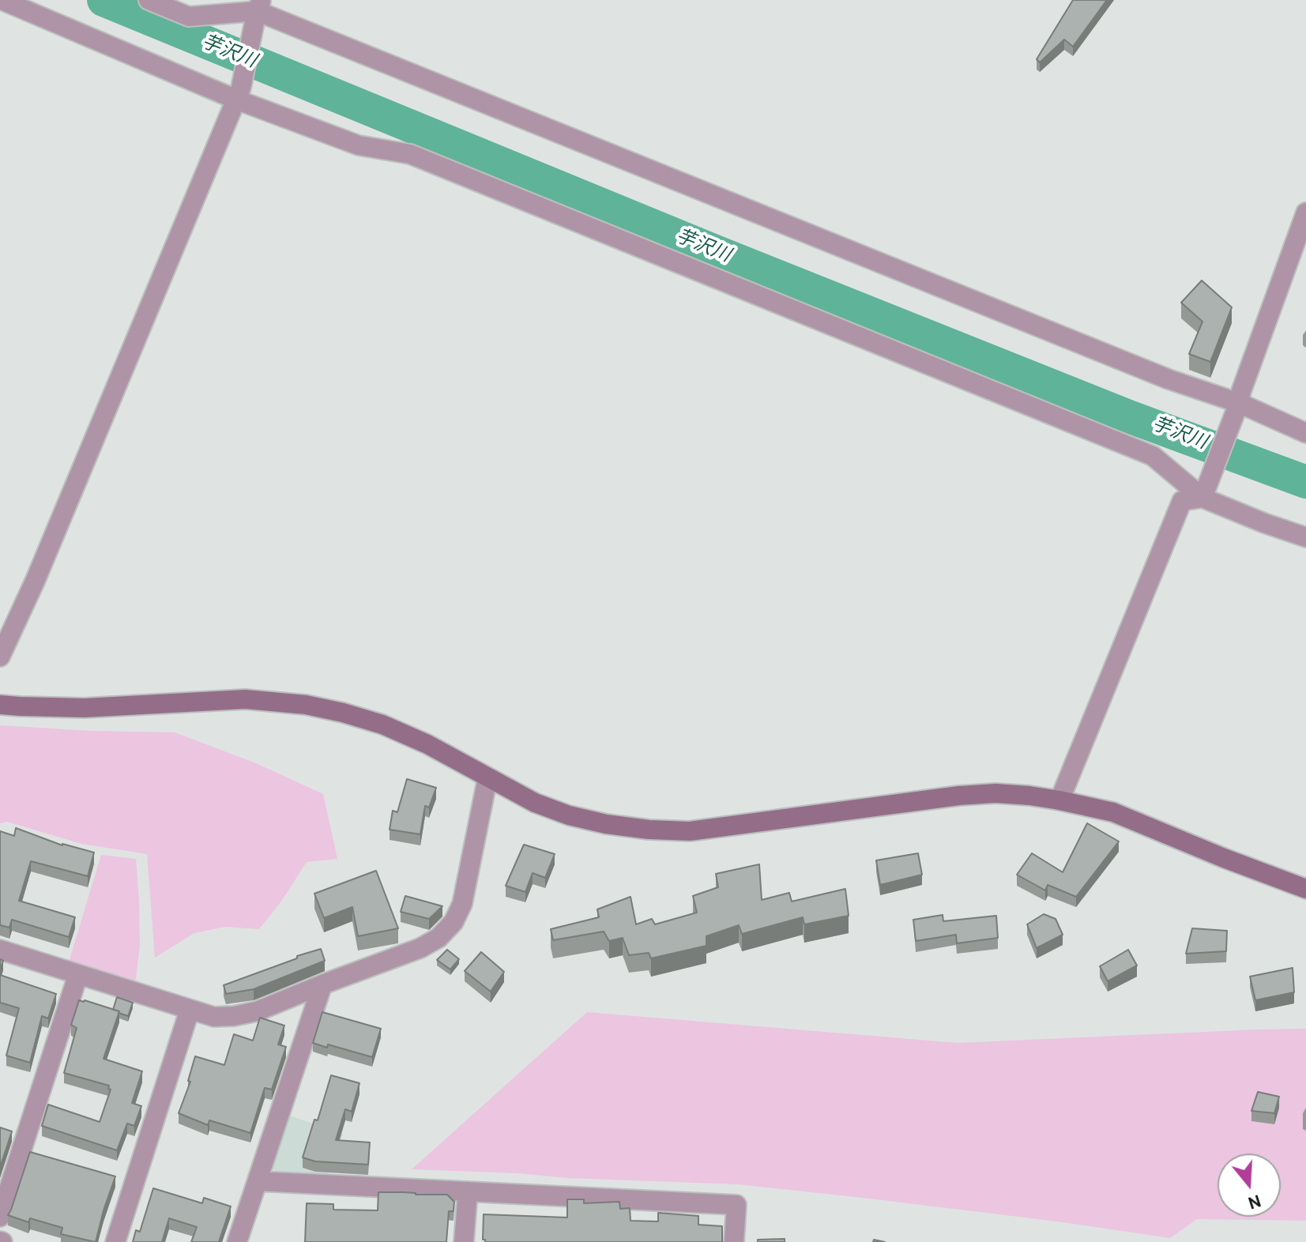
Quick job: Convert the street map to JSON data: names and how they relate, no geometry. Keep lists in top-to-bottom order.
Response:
{
  "water": ["芋沢川"],
  "north": "bottom"
}
